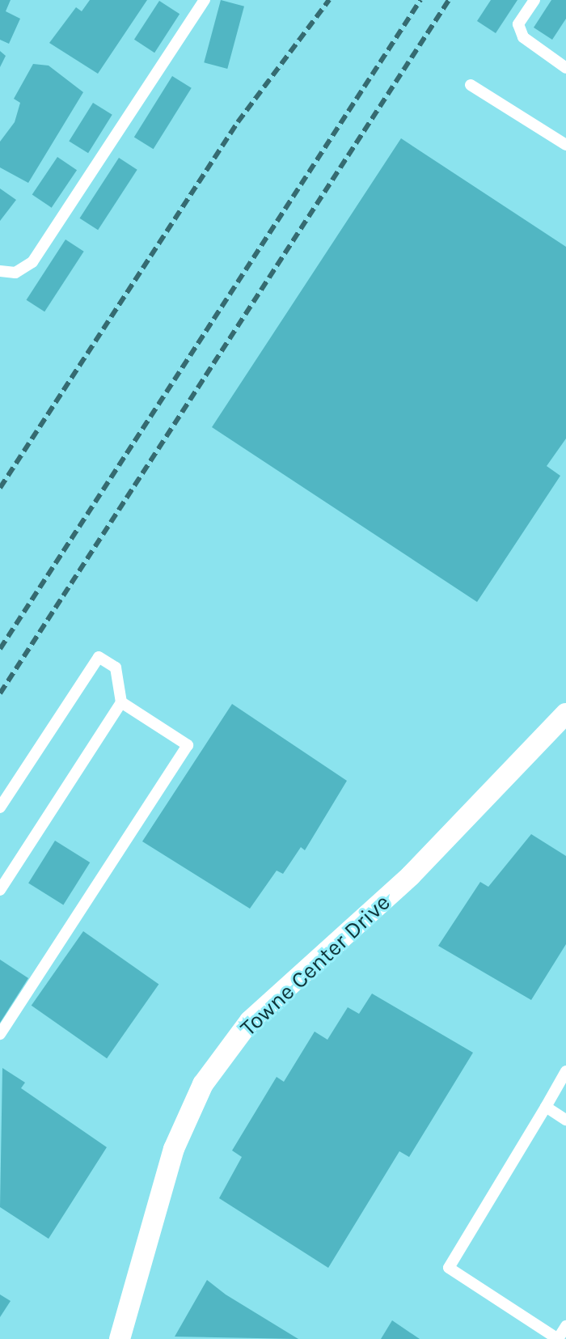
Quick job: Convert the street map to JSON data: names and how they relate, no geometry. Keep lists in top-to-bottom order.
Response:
{
  "streets": {
    "street": ["Towne Center Drive"]
  }
}
